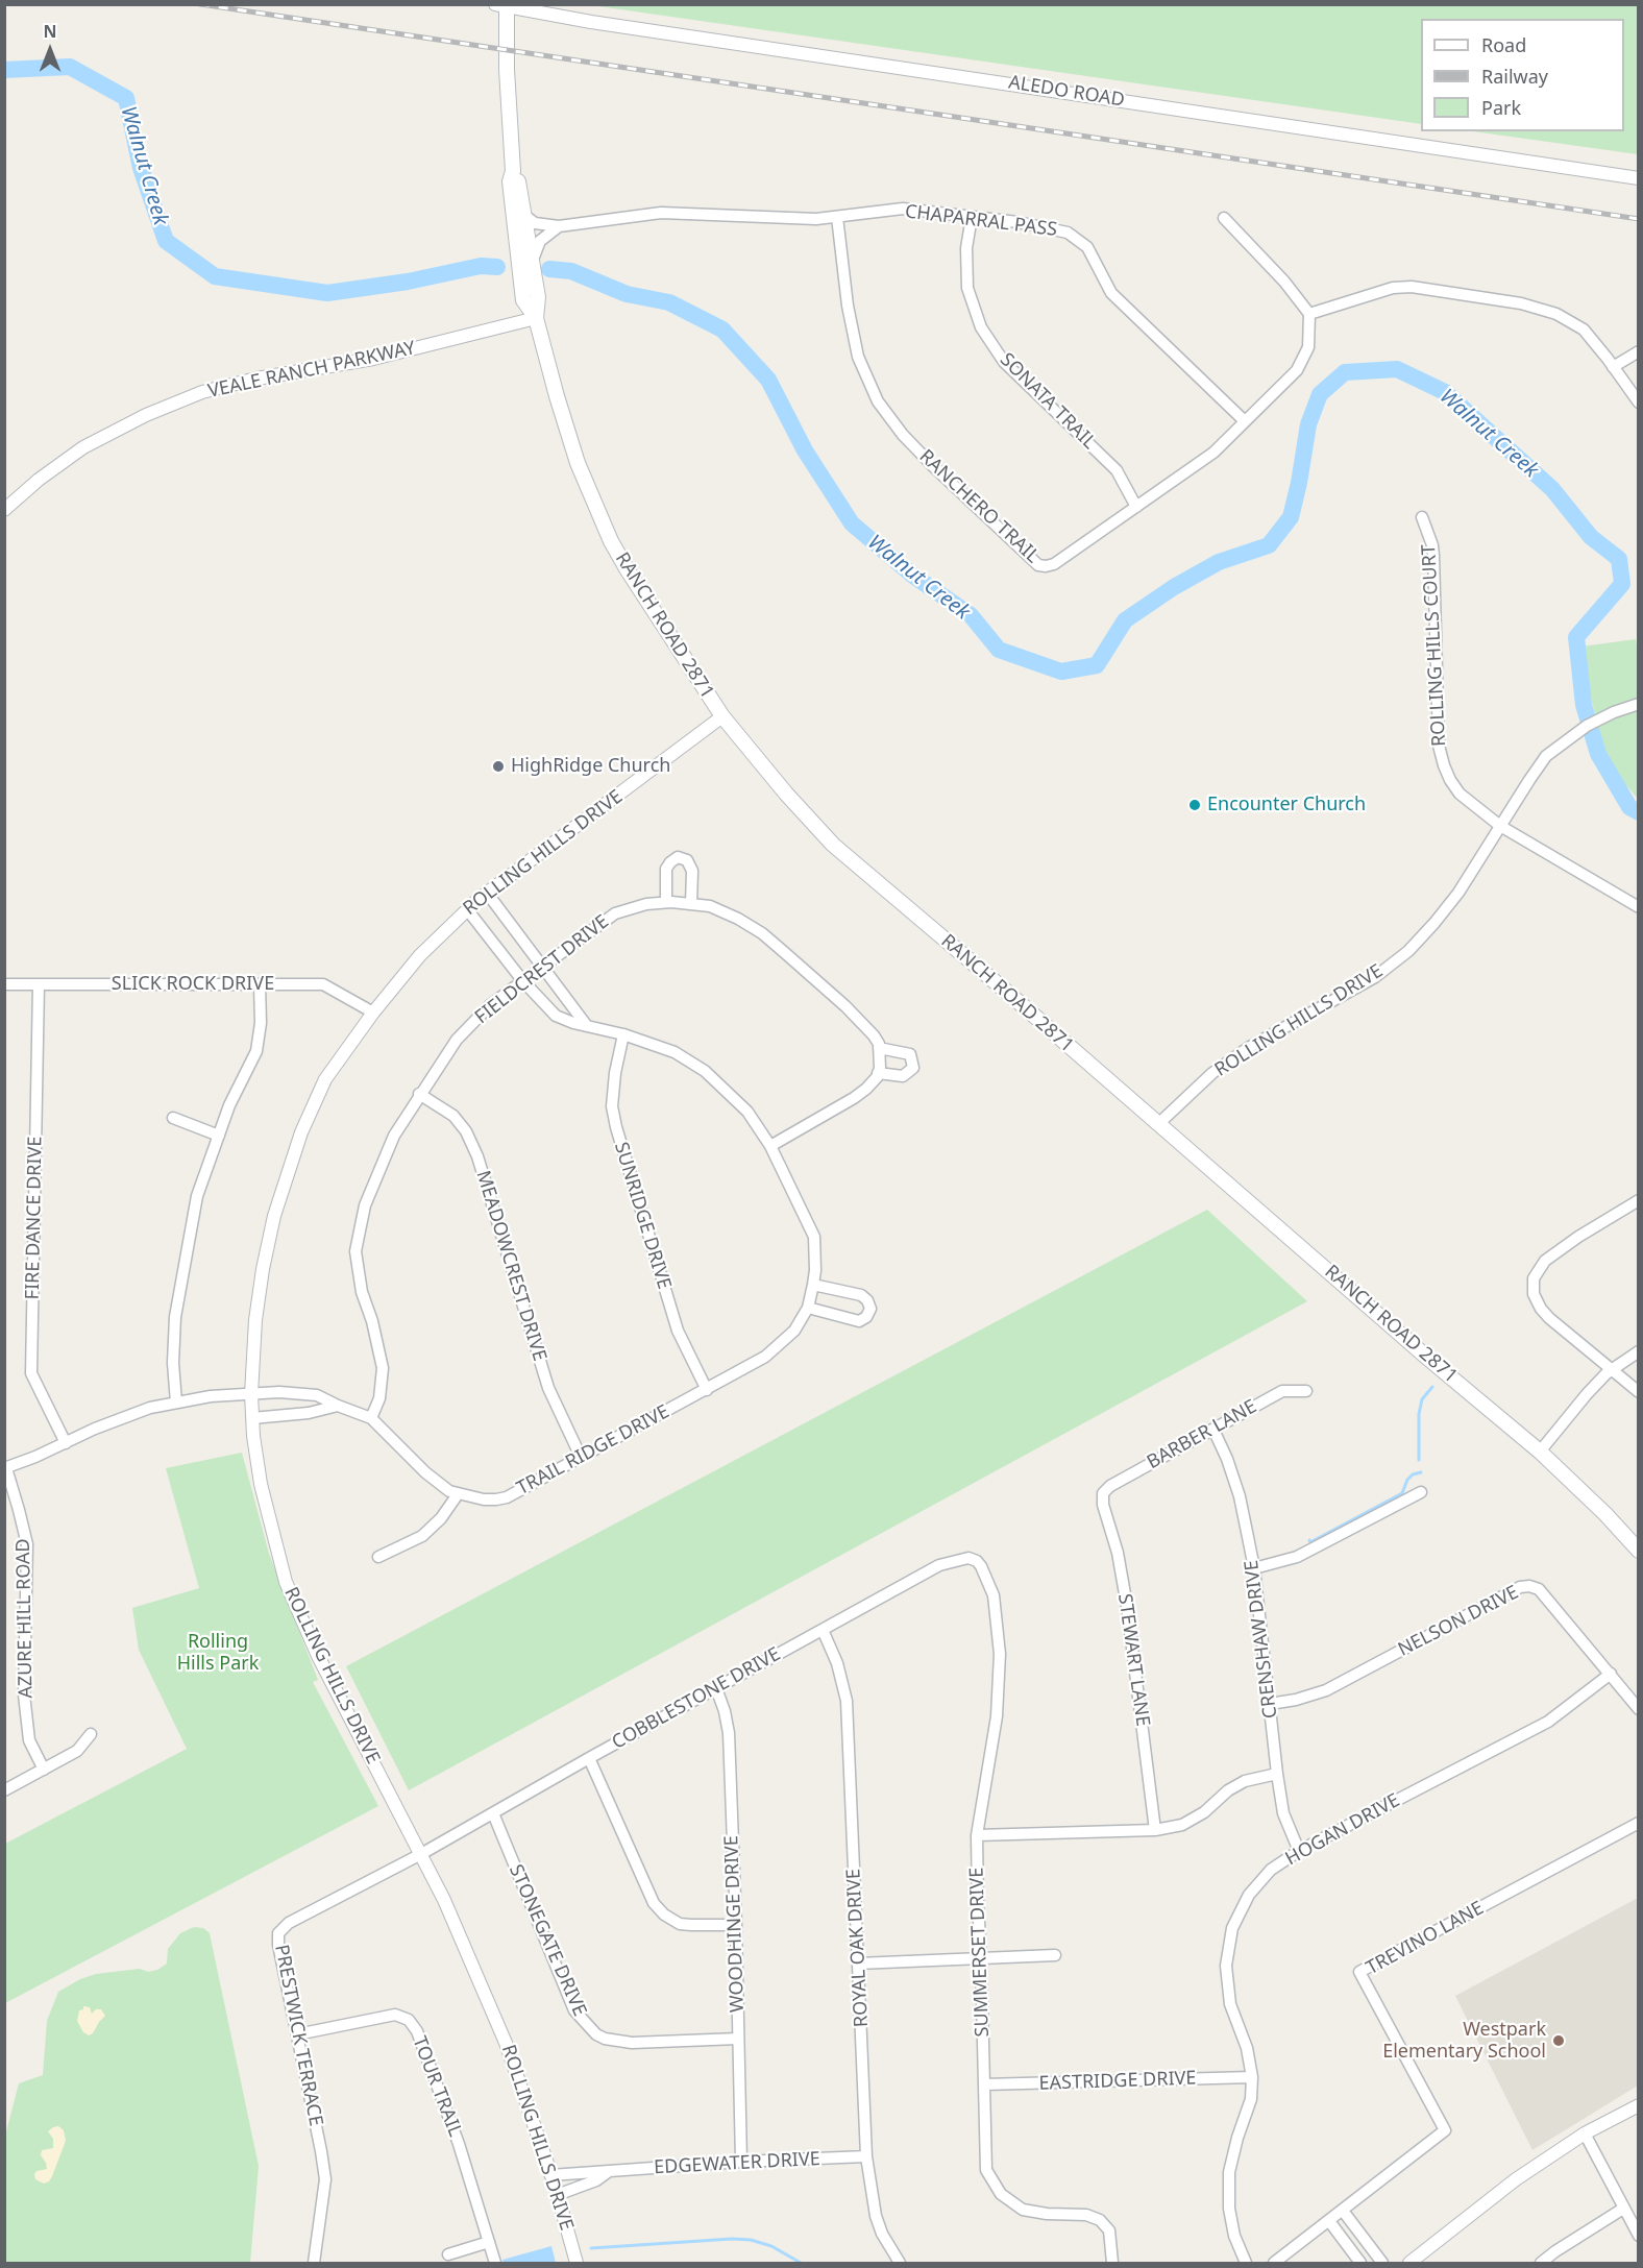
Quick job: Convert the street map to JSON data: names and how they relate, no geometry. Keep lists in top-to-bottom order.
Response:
{
  "streets": {
    "main road": ["RANCH ROAD 2871"],
    "street": [
      "ALEDO ROAD",
      "CHAPARRAL PASS",
      "VEALE RANCH PARKWAY",
      "SONATA TRAIL",
      "RANCHERO TRAIL",
      "ROLLING HILLS COURT",
      "ROLLING HILLS DRIVE",
      "FIELDCREST DRIVE",
      "SLICK ROCK DRIVE",
      "SUNRIDGE DRIVE",
      "FIRE DANCE DRIVE",
      "MEADOWCREST DRIVE",
      "BARBER LANE",
      "TRAIL RIDGE DRIVE",
      "AZURE HILL ROAD",
      "NELSON DRIVE",
      "CRENSHAW DRIVE",
      "STEWART LANE",
      "COBBLESTONE DRIVE",
      "HOGAN DRIVE",
      "WOODHINGE DRIVE",
      "TREVINO LANE",
      "STONEGATE DRIVE",
      "ROYAL OAK DRIVE",
      "SUMMERSET DRIVE",
      "PRESTWICK TERRACE",
      "EASTRIDGE DRIVE",
      "TOUR TRAIL",
      "EDGEWATER DRIVE"
    ]
  },
  "crossings": [
    ["ALEDO ROAD", "RANCH ROAD 2871"],
    ["CHAPARRAL PASS", "SONATA TRAIL"],
    ["CHAPARRAL PASS", "RANCHERO TRAIL"],
    ["CHAPARRAL PASS", "RANCH ROAD 2871"],
    ["VEALE RANCH PARKWAY", "RANCH ROAD 2871"],
    ["SONATA TRAIL", "RANCHERO TRAIL"],
    ["RANCH ROAD 2871", "ROLLING HILLS DRIVE"],
    ["ROLLING HILLS COURT", "ROLLING HILLS DRIVE"],
    ["ROLLING HILLS DRIVE", "SLICK ROCK DRIVE"],
    ["ROLLING HILLS DRIVE", "TRAIL RIDGE DRIVE"],
    ["ROLLING HILLS DRIVE", "COBBLESTONE DRIVE"],
    ["ROLLING HILLS DRIVE", "PRESTWICK TERRACE"],
    ["ROLLING HILLS DRIVE", "EDGEWATER DRIVE"],
    ["FIELDCREST DRIVE", "MEADOWCREST DRIVE"],
    ["FIELDCREST DRIVE", "TRAIL RIDGE DRIVE"],
    ["SLICK ROCK DRIVE", "FIRE DANCE DRIVE"],
    ["SUNRIDGE DRIVE", "TRAIL RIDGE DRIVE"],
    ["FIRE DANCE DRIVE", "TRAIL RIDGE DRIVE"],
    ["MEADOWCREST DRIVE", "TRAIL RIDGE DRIVE"],
    ["BARBER LANE", "CRENSHAW DRIVE"],
    ["BARBER LANE", "STEWART LANE"],
    ["TRAIL RIDGE DRIVE", "AZURE HILL ROAD"],
    ["NELSON DRIVE", "CRENSHAW DRIVE"],
    ["NELSON DRIVE", "HOGAN DRIVE"],
    ["CRENSHAW DRIVE", "HOGAN DRIVE"],
    ["COBBLESTONE DRIVE", "WOODHINGE DRIVE"],
    ["COBBLESTONE DRIVE", "STONEGATE DRIVE"],
    ["COBBLESTONE DRIVE", "ROYAL OAK DRIVE"],
    ["COBBLESTONE DRIVE", "SUMMERSET DRIVE"],
    ["COBBLESTONE DRIVE", "PRESTWICK TERRACE"],
    ["HOGAN DRIVE", "EASTRIDGE DRIVE"],
    ["WOODHINGE DRIVE", "STONEGATE DRIVE"],
    ["WOODHINGE DRIVE", "EDGEWATER DRIVE"],
    ["ROYAL OAK DRIVE", "EDGEWATER DRIVE"],
    ["SUMMERSET DRIVE", "EASTRIDGE DRIVE"],
    ["PRESTWICK TERRACE", "TOUR TRAIL"]
  ],
  "water": ["Walnut Creek"],
  "parks": ["Rolling Hills Park"],
  "places": ["HighRidge Church", "Encounter Church", "Westpark Elementary School"],
  "legend": ["Road", "Railway", "Park"],
  "north": "top"
}
